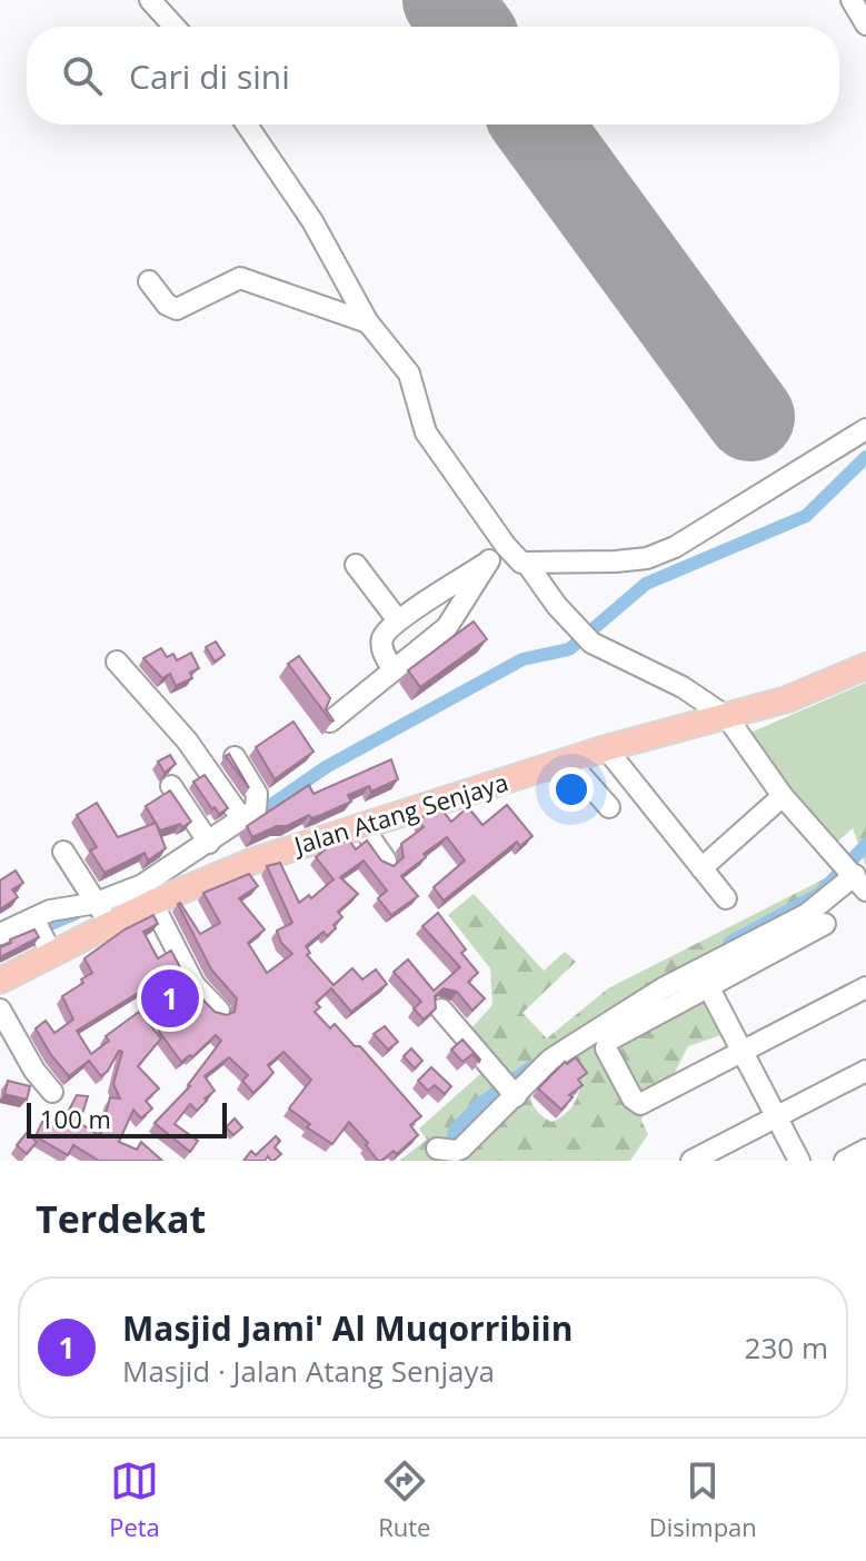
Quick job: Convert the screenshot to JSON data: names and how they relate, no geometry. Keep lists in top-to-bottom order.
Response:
{
  "streets": {
    "main road": ["Jalan Atang Senjaya"]
  },
  "scale_bar": "100 m",
  "page": {
    "search": "Cari di sini",
    "pins": "1",
    "scale": "100 m",
    "heading": "Terdekat",
    "list": [
      {
        "mark": "1",
        "name": "Masjid Jami' Al Muqorribiin",
        "note": "Masjid · Jalan Atang Senjaya",
        "value": "230 m"
      }
    ],
    "nav": ["Peta", "Rute", "Disimpan"]
  }
}
